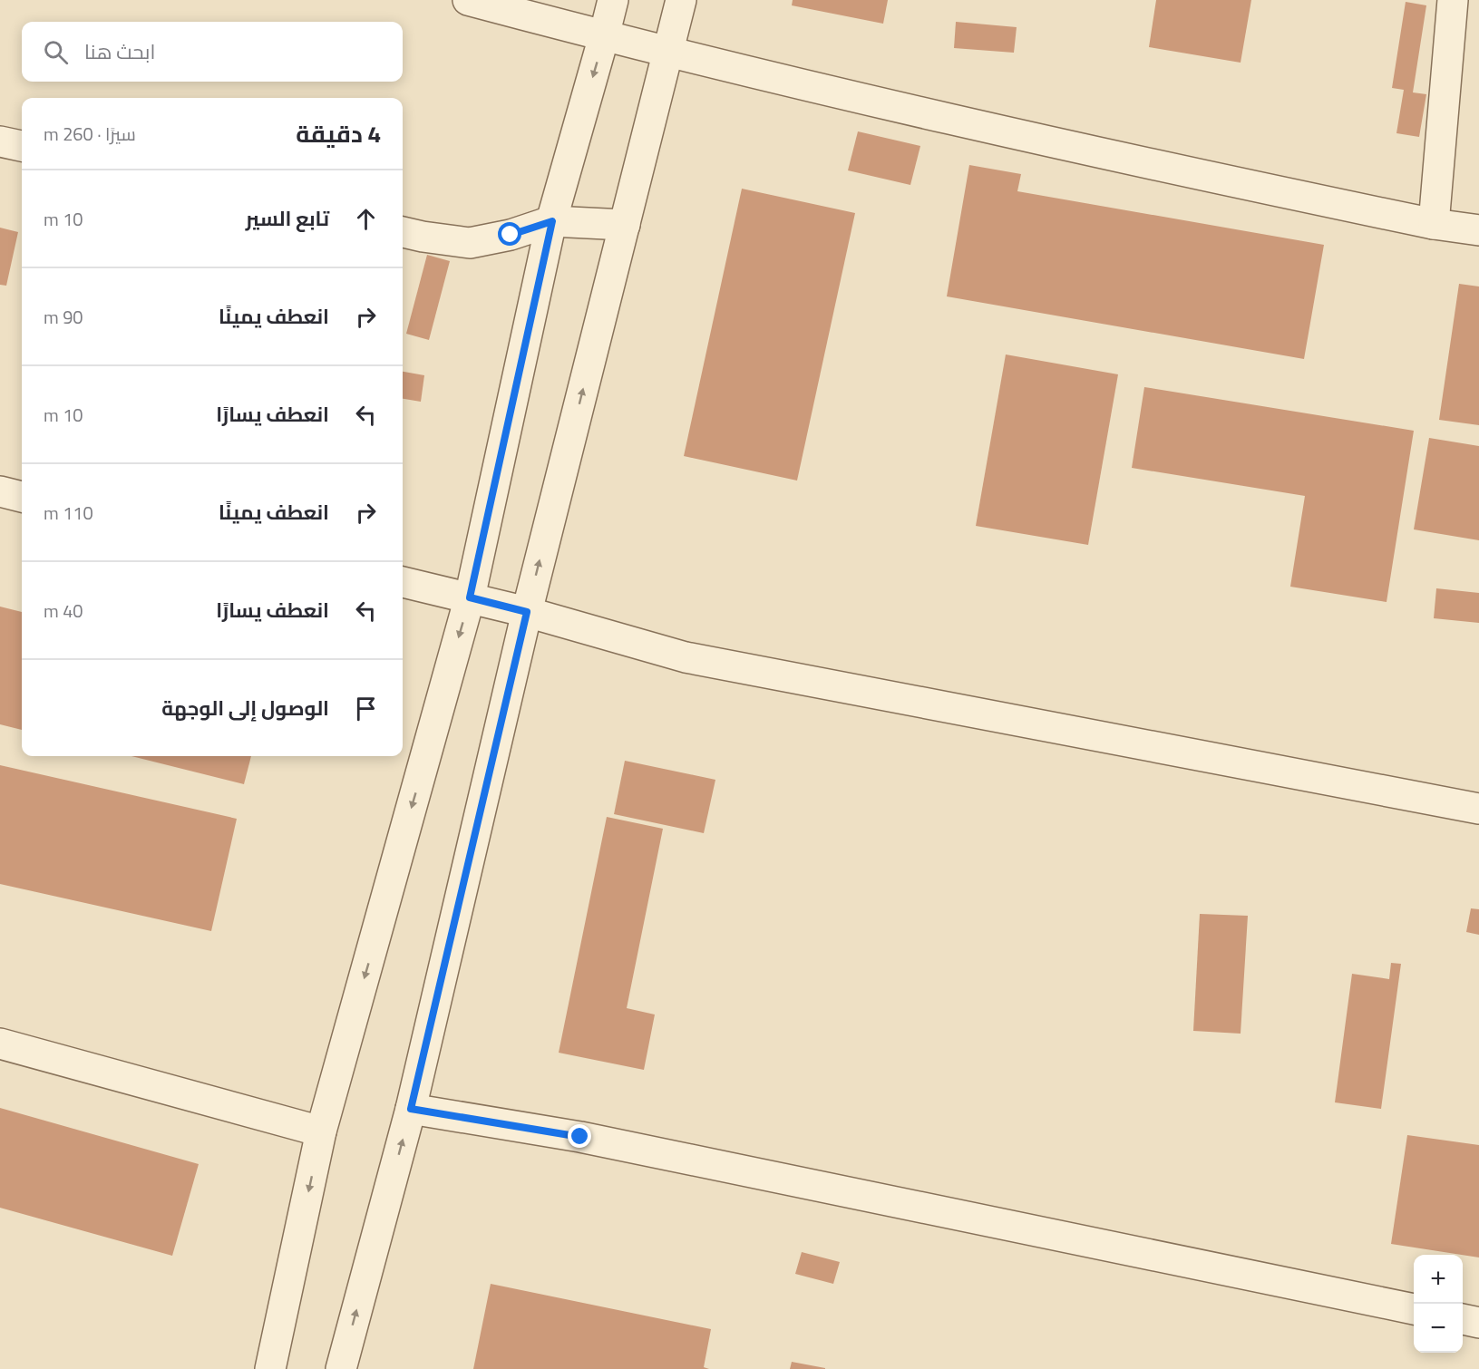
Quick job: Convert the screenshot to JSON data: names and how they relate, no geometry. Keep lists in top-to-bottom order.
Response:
{
  "page": {
    "search": "ابحث هنا",
    "heading": ["4 دقيقة", "سيرًا · 260 m"],
    "list": [
      ["تابع السير", "10 m"],
      ["انعطف يمينًا", "90 m"],
      ["انعطف يسارًا", "10 m"],
      ["انعطف يمينًا", "110 m"],
      ["انعطف يسارًا", "40 m"],
      "الوصول إلى الوجهة"
    ],
    "map_buttons": ["+", "−"]
  }
}
